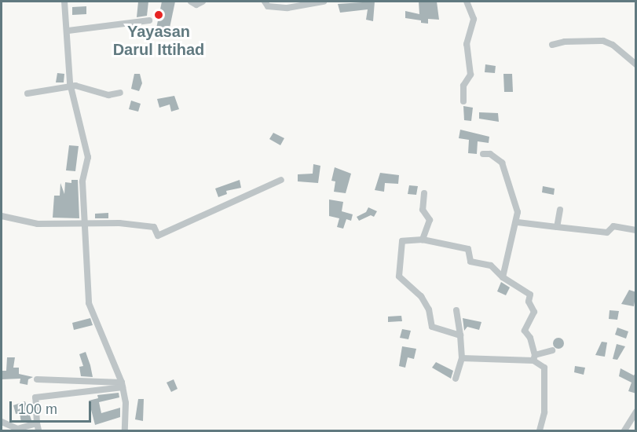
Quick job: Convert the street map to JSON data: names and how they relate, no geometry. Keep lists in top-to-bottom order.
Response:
{
  "places": ["Yayasan Darul Ittihad"],
  "scale_bar": "100 m"
}
